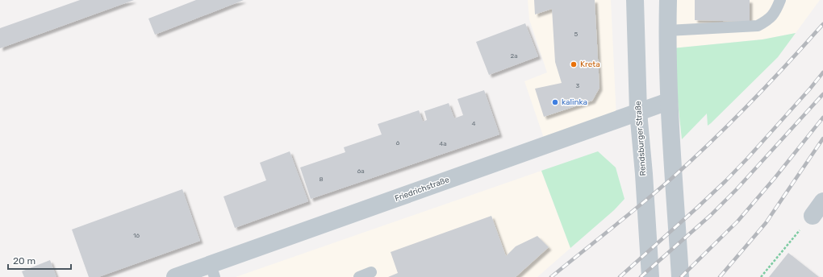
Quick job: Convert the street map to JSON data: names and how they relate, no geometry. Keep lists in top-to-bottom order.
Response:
{
  "streets": {
    "street": ["Rendsburger Straße", "Friedrichstraße"]
  },
  "crossings": [
    ["Rendsburger Straße", "Friedrichstraße"]
  ],
  "places": ["Kreta", "kalinka"],
  "house_numbers": [
    "5",
    "2a",
    "3",
    "4",
    "6",
    "4a",
    "6a",
    "8",
    "16"
  ],
  "scale_bar": "20 m"
}
